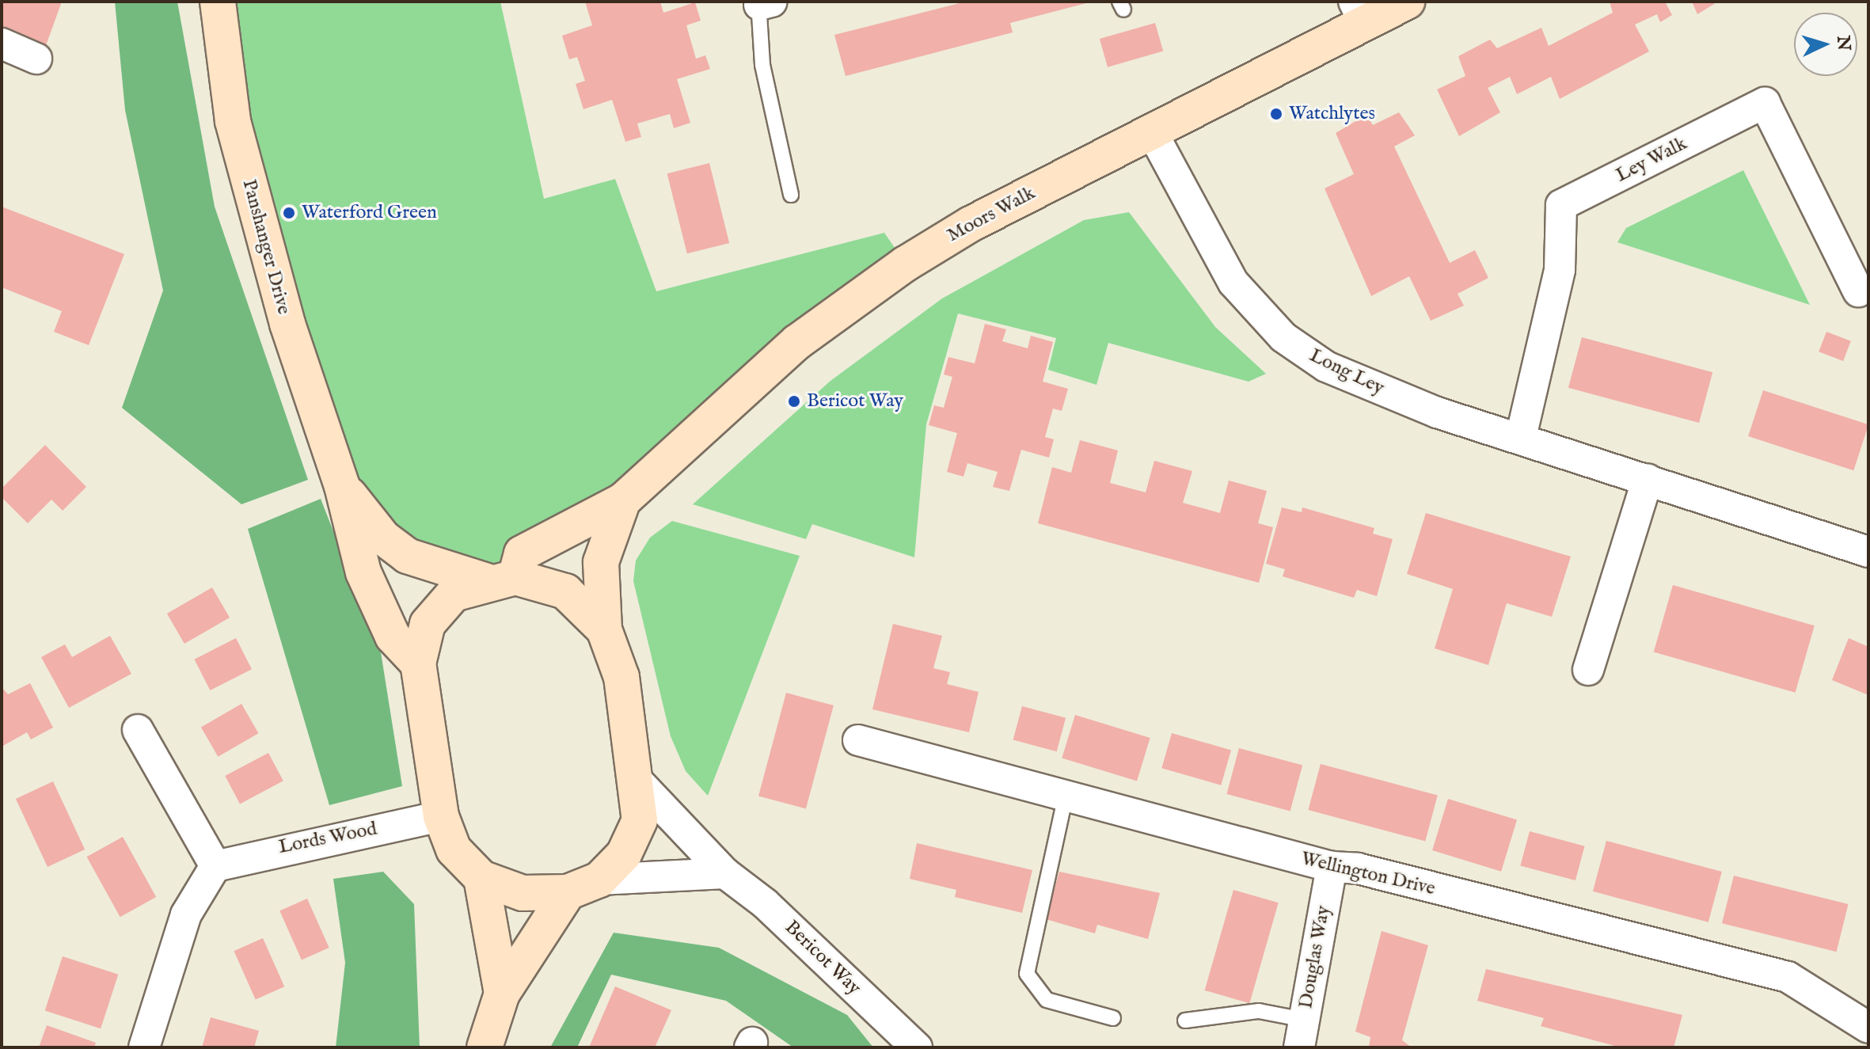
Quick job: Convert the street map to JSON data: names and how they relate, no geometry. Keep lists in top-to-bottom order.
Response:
{
  "streets": {
    "street": [
      "Ley Walk",
      "Moors Walk",
      "Panshanger Drive",
      "Long Ley",
      "Lords Wood",
      "Wellington Drive",
      "Douglas Way",
      "Bericot Way"
    ]
  },
  "crossings": [
    ["Ley Walk", "Long Ley"],
    ["Moors Walk", "Panshanger Drive"],
    ["Moors Walk", "Long Ley"],
    ["Wellington Drive", "Douglas Way"]
  ],
  "places": ["Watchlytes", "Waterford Green", "Bericot Way"],
  "north": "right"
}
